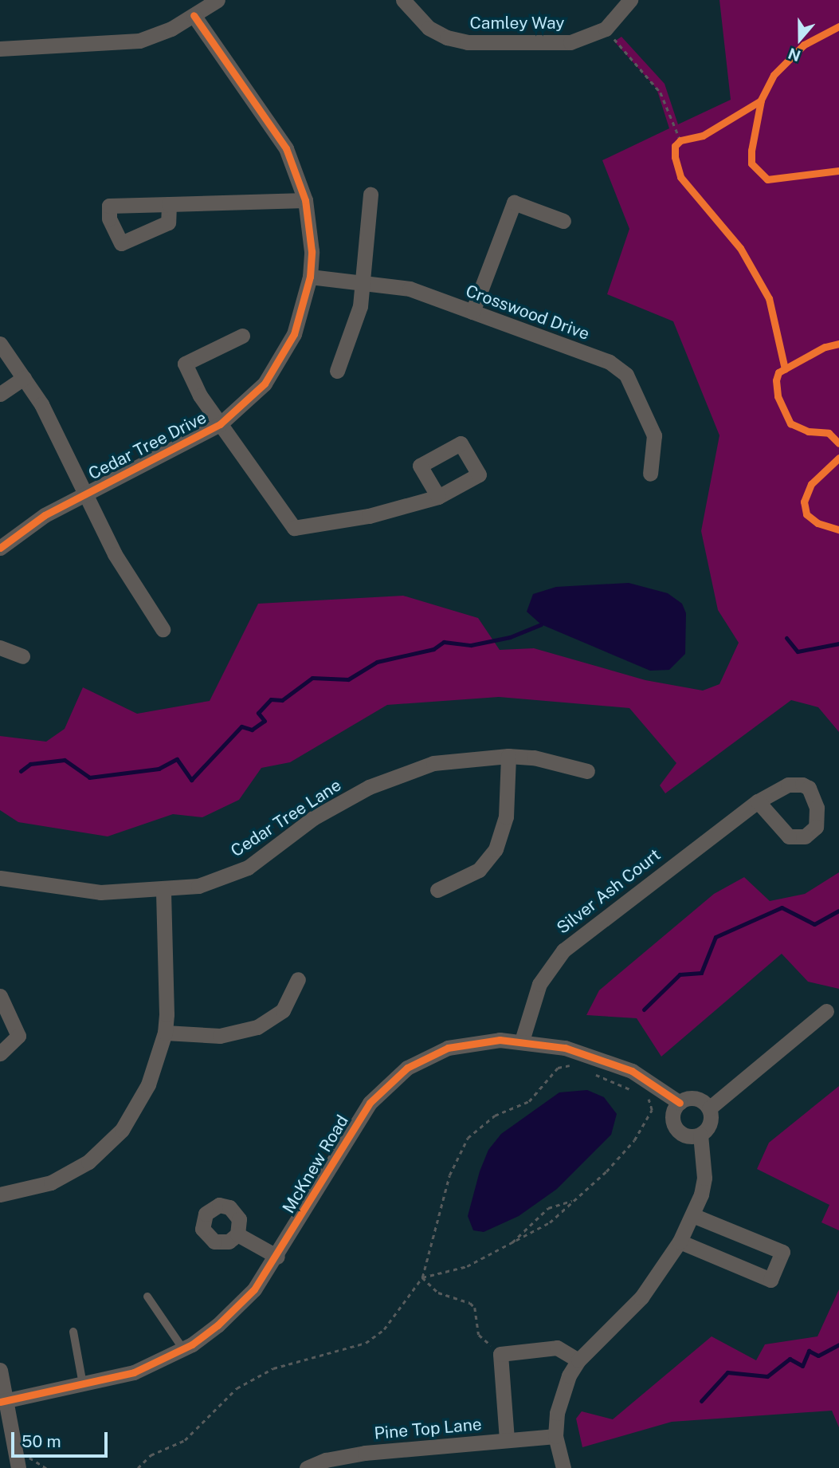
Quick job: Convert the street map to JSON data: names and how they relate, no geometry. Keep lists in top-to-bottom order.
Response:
{
  "streets": {
    "street": [
      "Camley Way",
      "Crosswood Drive",
      "Cedar Tree Drive",
      "Cedar Tree Lane",
      "Silver Ash Court",
      "McKnew Road",
      "Pine Top Lane"
    ]
  },
  "crossings": [
    ["Crosswood Drive", "Cedar Tree Drive"],
    ["Silver Ash Court", "McKnew Road"]
  ],
  "scale_bar": "50 m",
  "north": "bottom"
}
